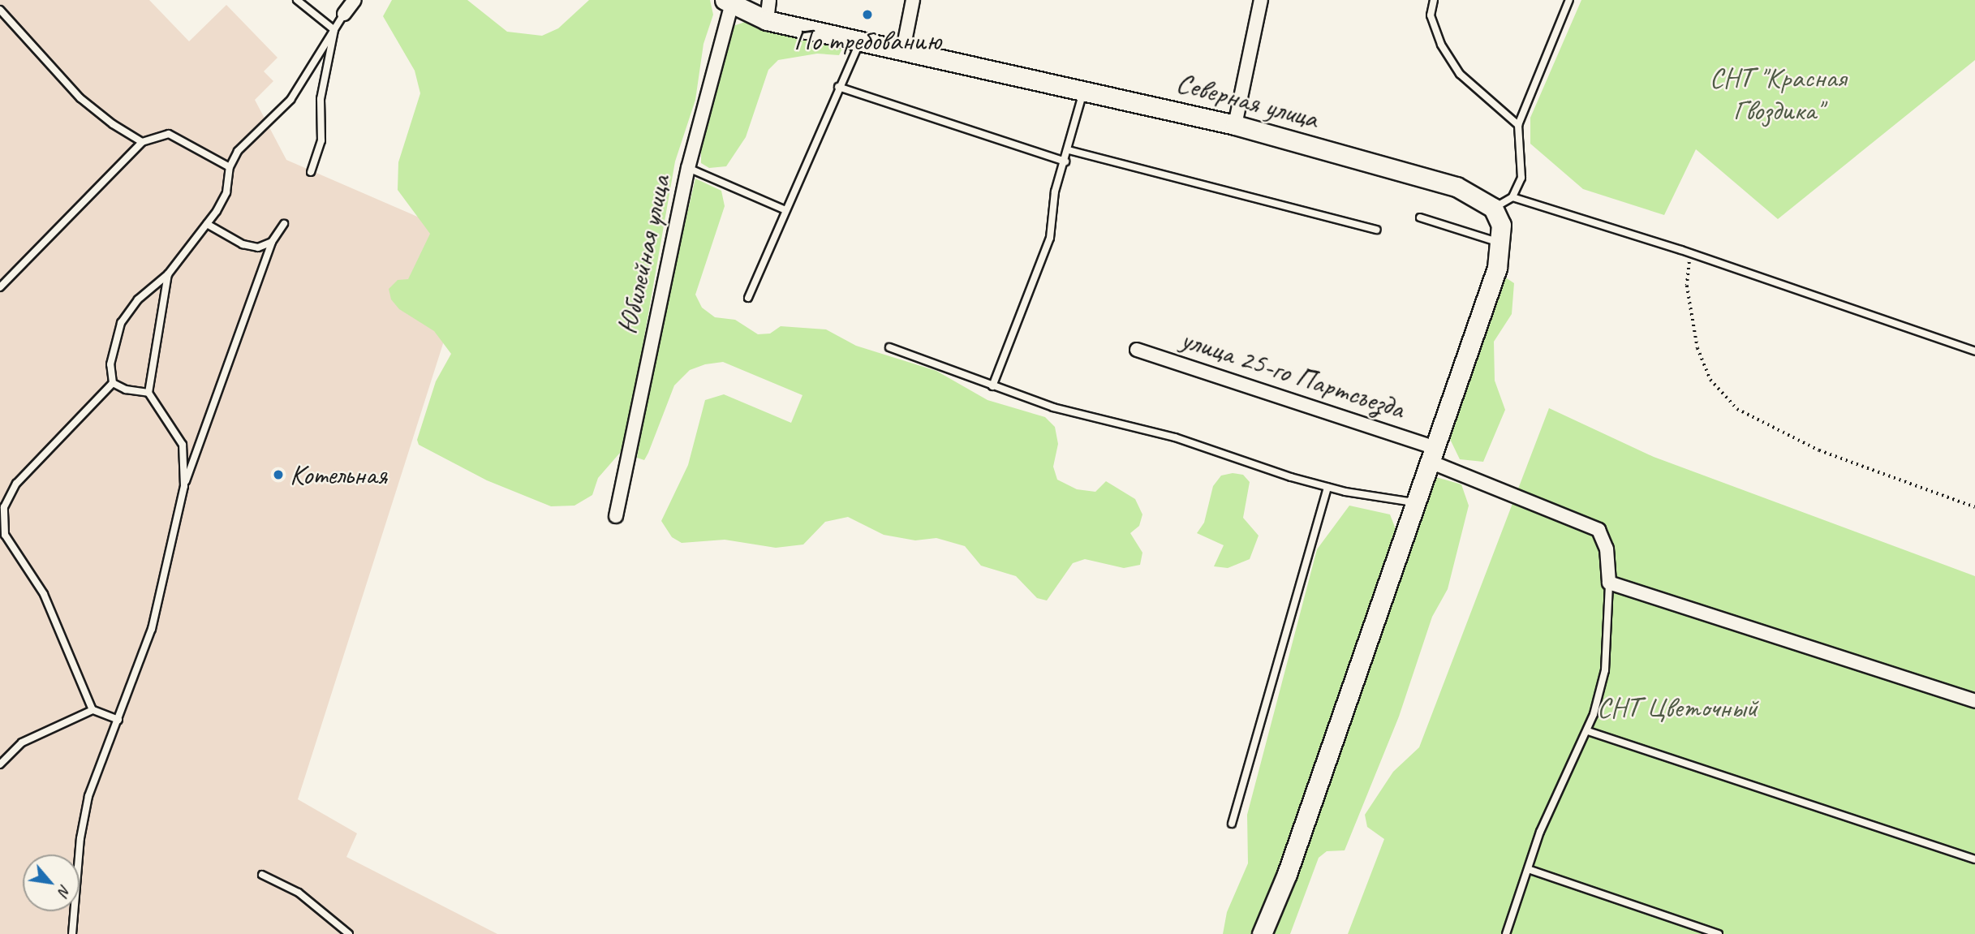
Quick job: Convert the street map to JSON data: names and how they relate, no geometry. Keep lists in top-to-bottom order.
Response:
{
  "streets": {
    "street": ["Северная улица", "Юбилейная улица", "улица 25-го Партсъезда"]
  },
  "crossings": [
    ["Северная улица", "Юбилейная улица"]
  ],
  "parks": ["СНТ \"Красная Гвоздика\"", "СНТ Цветочный"],
  "places": ["По требованию", "Котельная"],
  "north": "bottom right"
}
